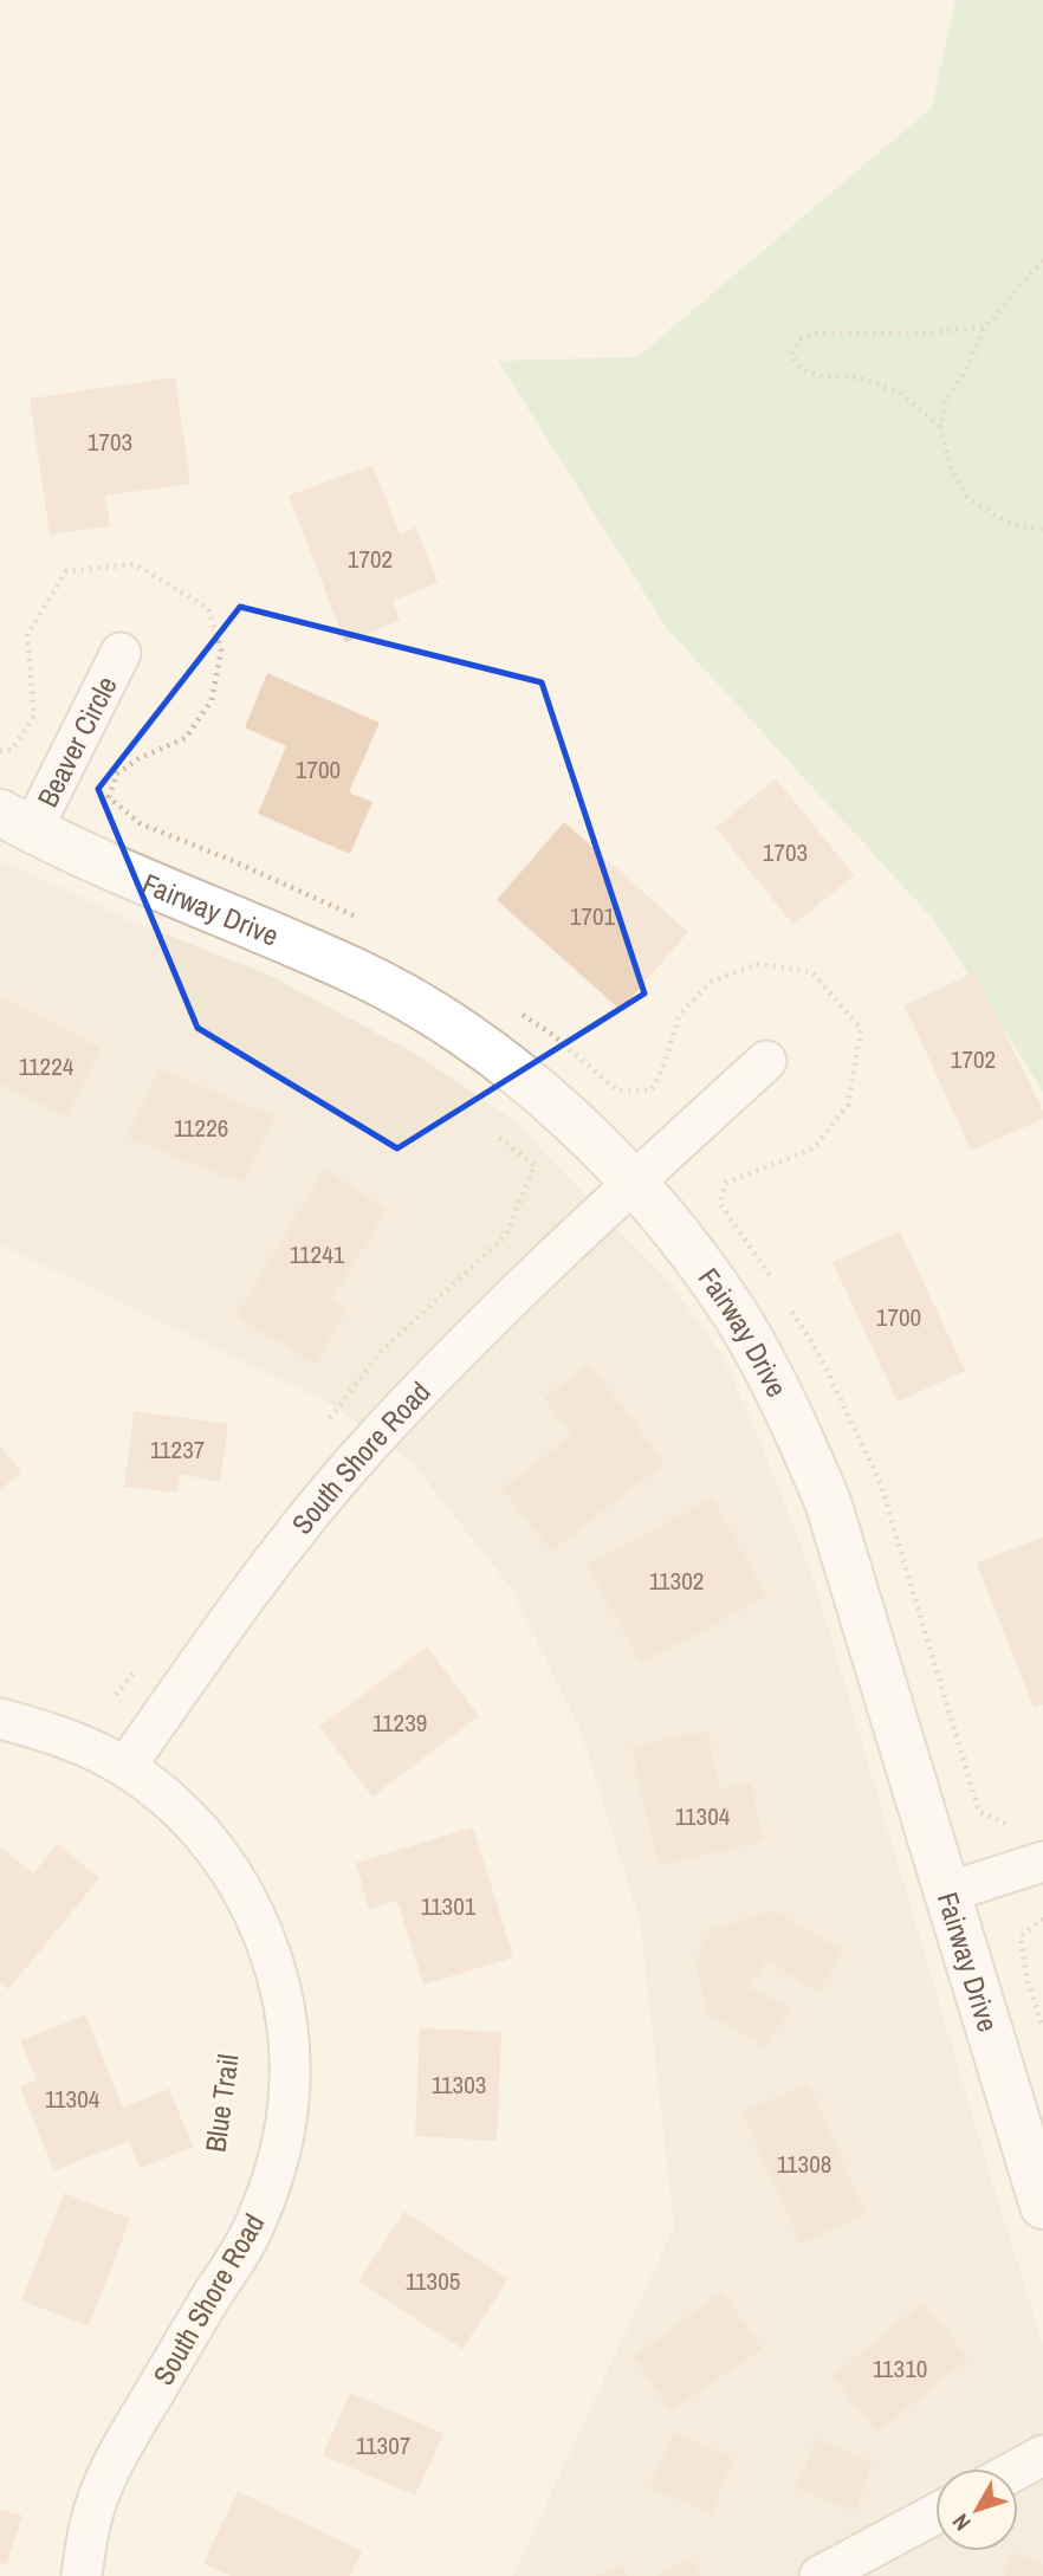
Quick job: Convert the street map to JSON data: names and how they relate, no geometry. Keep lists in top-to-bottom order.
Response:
{
  "streets": {
    "street": ["Beaver Circle", "Fairway Drive", "South Shore Road"]
  },
  "crossings": [
    ["Beaver Circle", "Fairway Drive"],
    ["Fairway Drive", "South Shore Road"]
  ],
  "house_numbers": [
    "1703",
    "1702",
    "1700",
    "1703",
    "1701",
    "1702",
    "11224",
    "11226",
    "11241",
    "1700",
    "11237",
    "11302",
    "11239",
    "11304",
    "11301",
    "11303",
    "11304",
    "11308",
    "11305",
    "11310",
    "11307"
  ],
  "north": "bottom left"
}
